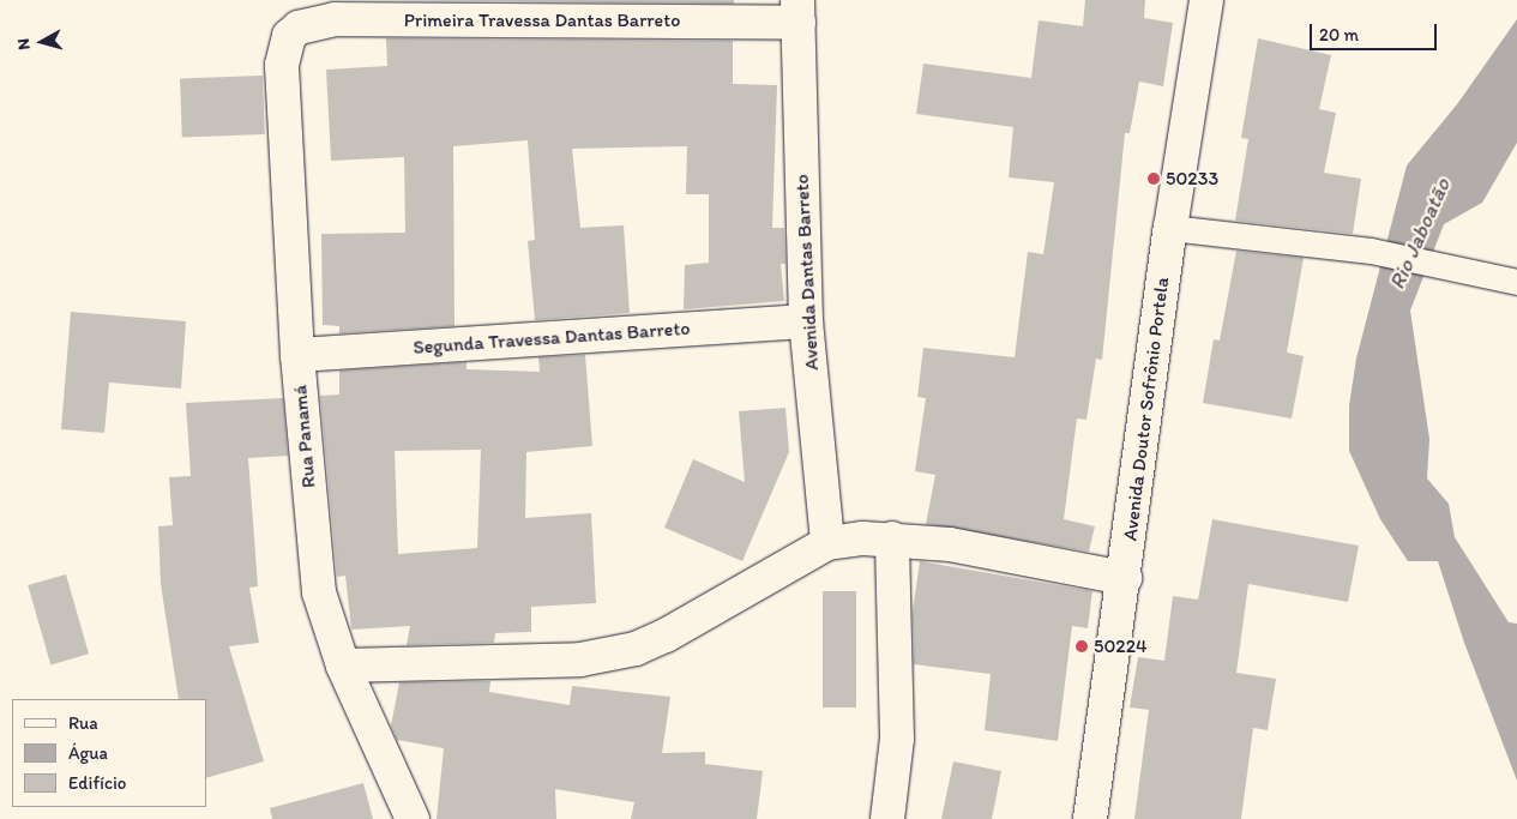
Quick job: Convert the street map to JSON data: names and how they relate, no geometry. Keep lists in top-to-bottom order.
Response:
{
  "streets": {
    "street": [
      "Primeira Travessa Dantas Barreto",
      "Avenida Dantas Barreto",
      "Segunda Travessa Dantas Barreto",
      "Avenida Doutor Sofrônio Portela",
      "Rua Panamá"
    ]
  },
  "crossings": [
    ["Primeira Travessa Dantas Barreto", "Avenida Dantas Barreto"],
    ["Primeira Travessa Dantas Barreto", "Rua Panamá"],
    ["Avenida Dantas Barreto", "Segunda Travessa Dantas Barreto"],
    ["Segunda Travessa Dantas Barreto", "Rua Panamá"]
  ],
  "water": ["Rio Jaboatão"],
  "places": ["50233", "50224"],
  "legend": ["Rua", "Água", "Edifício"],
  "scale_bar": "20 m",
  "north": "left"
}
